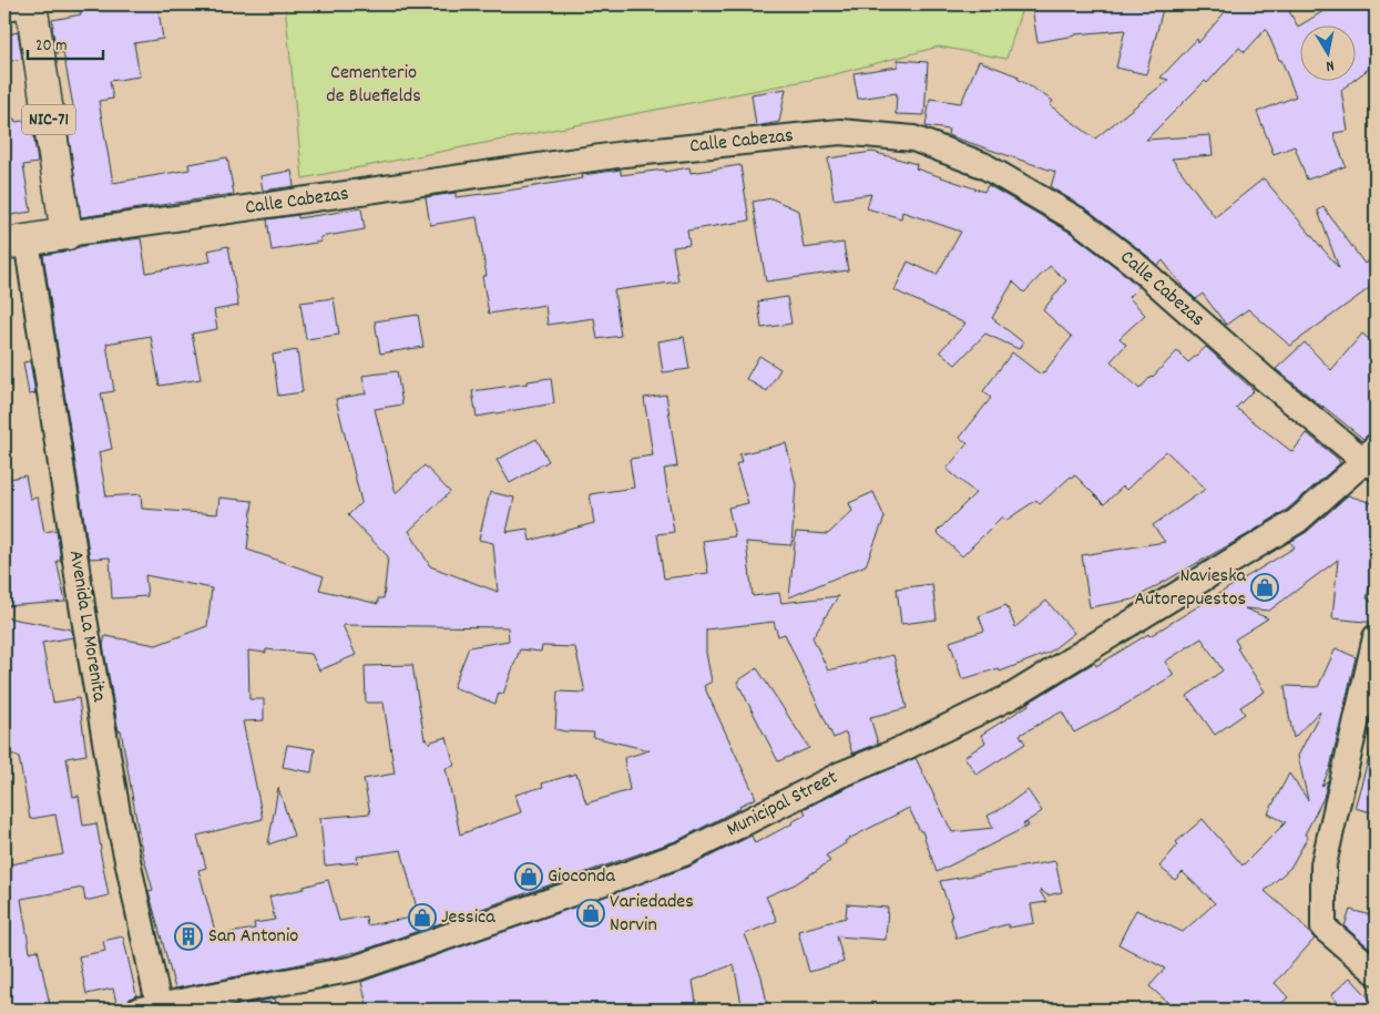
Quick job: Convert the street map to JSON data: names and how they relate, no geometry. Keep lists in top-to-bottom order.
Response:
{
  "streets": {
    "main road": ["NIC-71", "Calle Cabezas"],
    "street": ["Avenida La Morenita", "Municipal Street"]
  },
  "crossings": [
    ["NIC-71", "Calle Cabezas"],
    ["Calle Cabezas", "Avenida La Morenita"],
    ["Calle Cabezas", "Municipal Street"],
    ["Avenida La Morenita", "Municipal Street"]
  ],
  "parks": ["Cementerio de Bluefields"],
  "places": {
    "shop": [
      "Navieska Autorepuestos",
      "Gioconda",
      "Variedades Norvin",
      "Jessica"
    ],
    "building": ["San Antonio"]
  },
  "scale_bar": "20 m",
  "north": "bottom"
}
